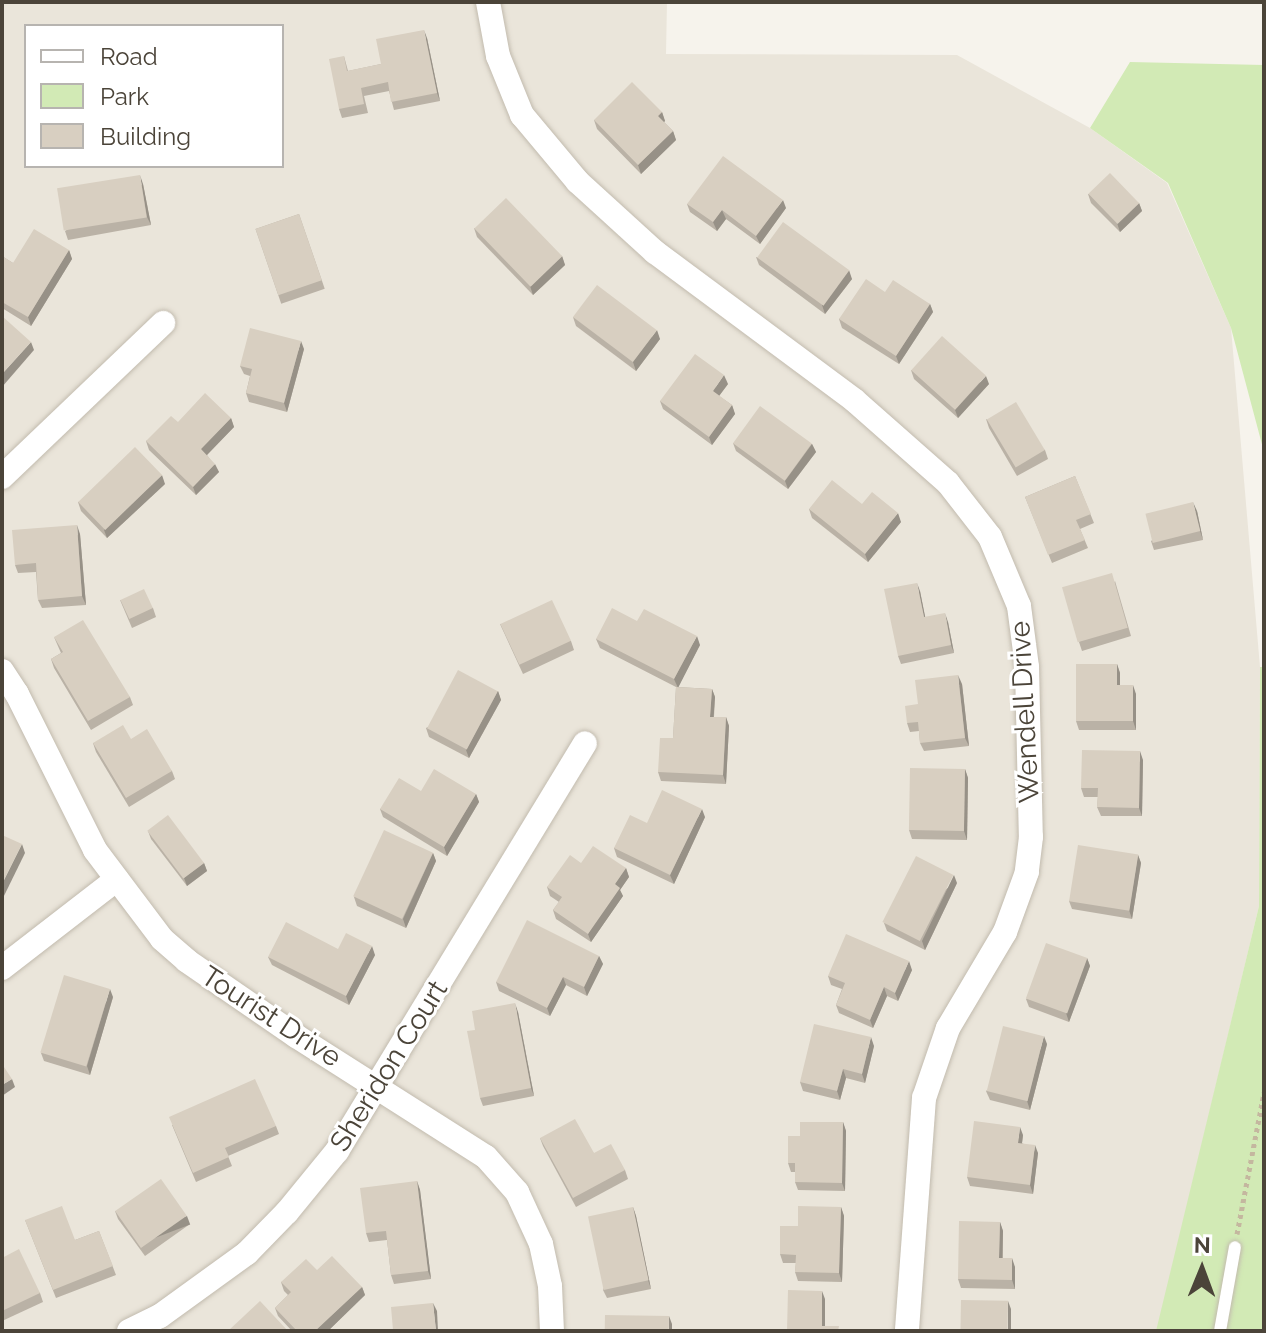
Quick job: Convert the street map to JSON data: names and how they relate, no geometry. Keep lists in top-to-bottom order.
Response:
{
  "streets": {
    "street": ["Wendell Drive", "Tourist Drive", "Sheridon Court"]
  },
  "crossings": [
    ["Tourist Drive", "Sheridon Court"]
  ],
  "legend": ["Road", "Park", "Building"],
  "north": "top"
}
